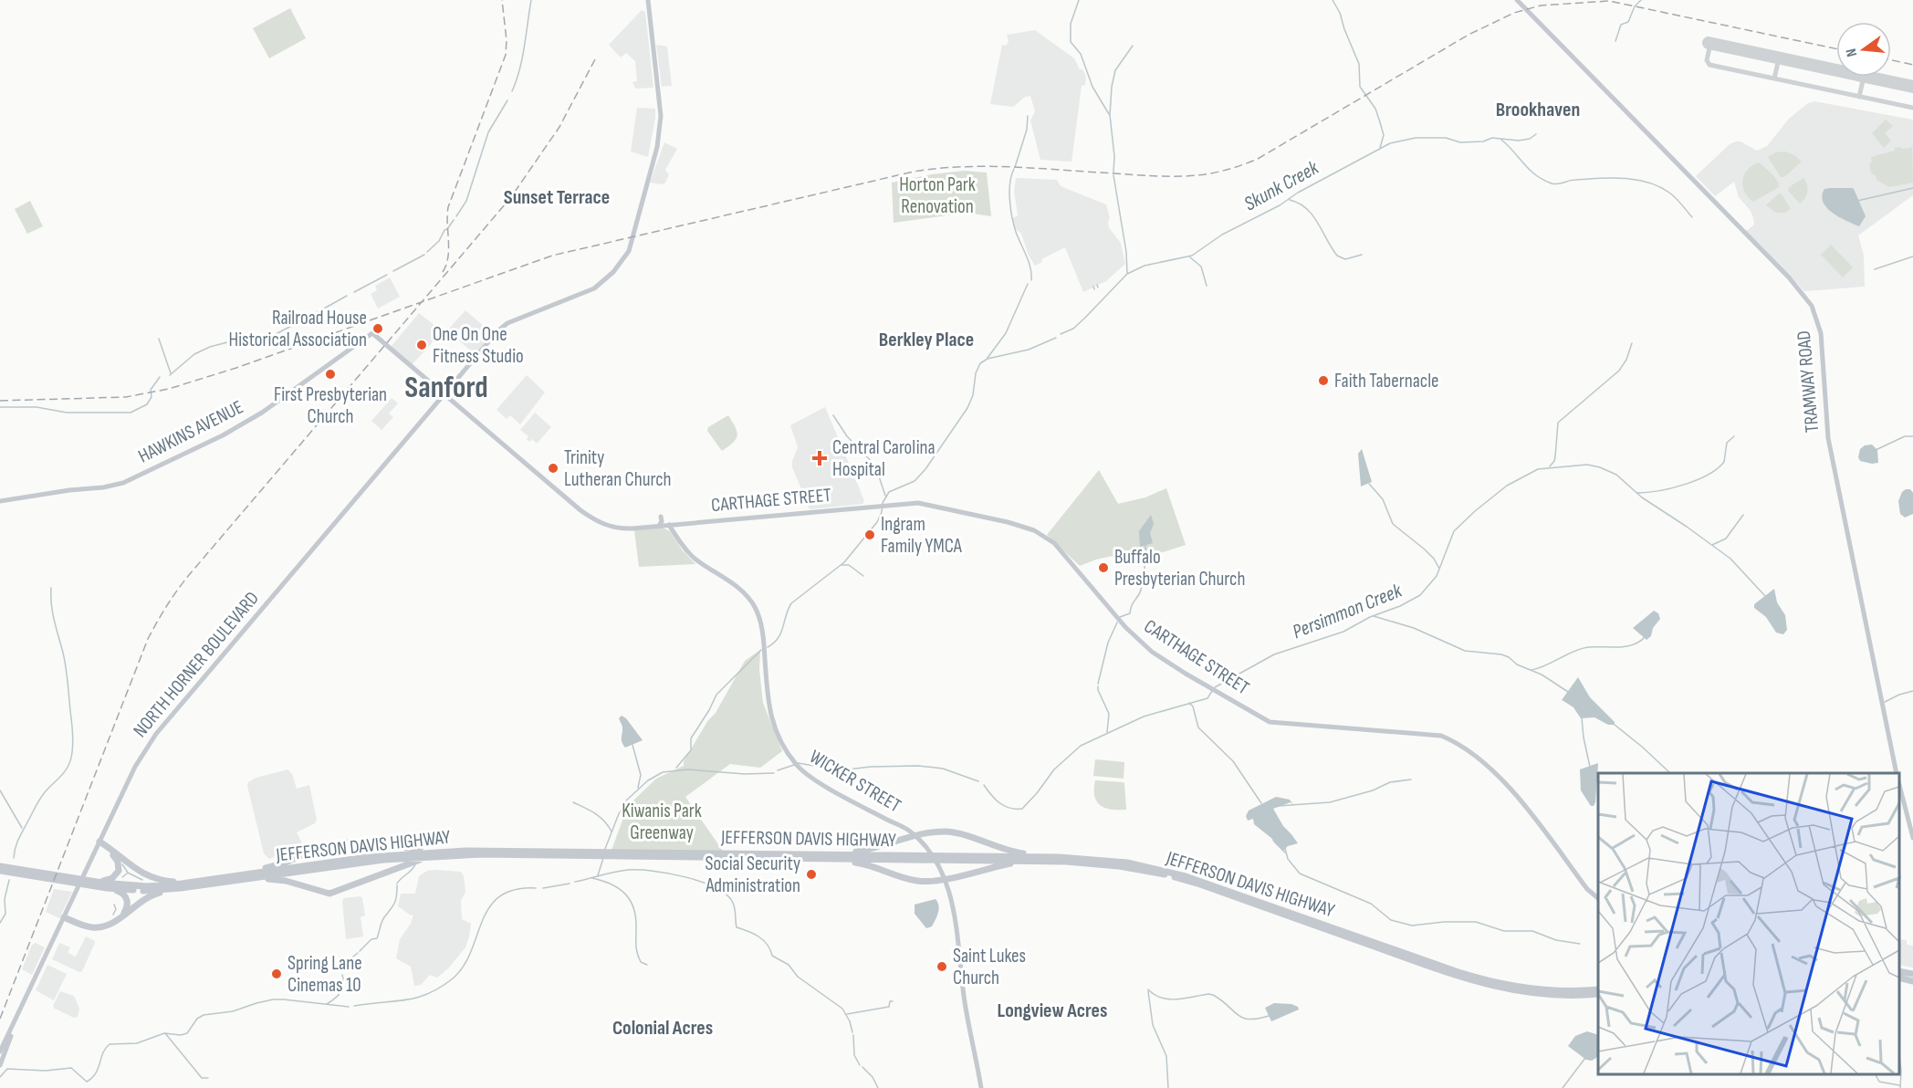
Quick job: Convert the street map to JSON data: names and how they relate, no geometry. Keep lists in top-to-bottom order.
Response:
{
  "streets": {
    "highway": ["JEFFERSON DAVIS HIGHWAY"],
    "main road": [
      "TRAMWAY ROAD",
      "HAWKINS AVENUE",
      "CARTHAGE STREET",
      "NORTH HORNER BOULEVARD",
      "WICKER STREET"
    ]
  },
  "crossings": [
    ["HAWKINS AVENUE", "CARTHAGE STREET"],
    ["CARTHAGE STREET", "NORTH HORNER BOULEVARD"],
    ["CARTHAGE STREET", "WICKER STREET"]
  ],
  "districts": [
    "Brookhaven",
    "Sunset Terrace",
    "Berkley Place",
    "Sanford",
    "Longview Acres",
    "Colonial Acres"
  ],
  "water": ["Skunk Creek", "Persimmon Creek"],
  "parks": ["Horton Park Renovation", "Kiwanis Park Greenway"],
  "places": {
    "other": [
      "Railroad House Historical Association",
      "One On One Fitness Studio",
      "First Presbyterian Church",
      "Faith Tabernacle",
      "Trinity Lutheran Church",
      "Ingram Family YMCA",
      "Buffalo Presbyterian Church",
      "Social Security Administration",
      "Saint Lukes Church",
      "Spring Lane Cinemas 10"
    ],
    "health": ["Central Carolina Hospital"]
  },
  "north": "left"
}
